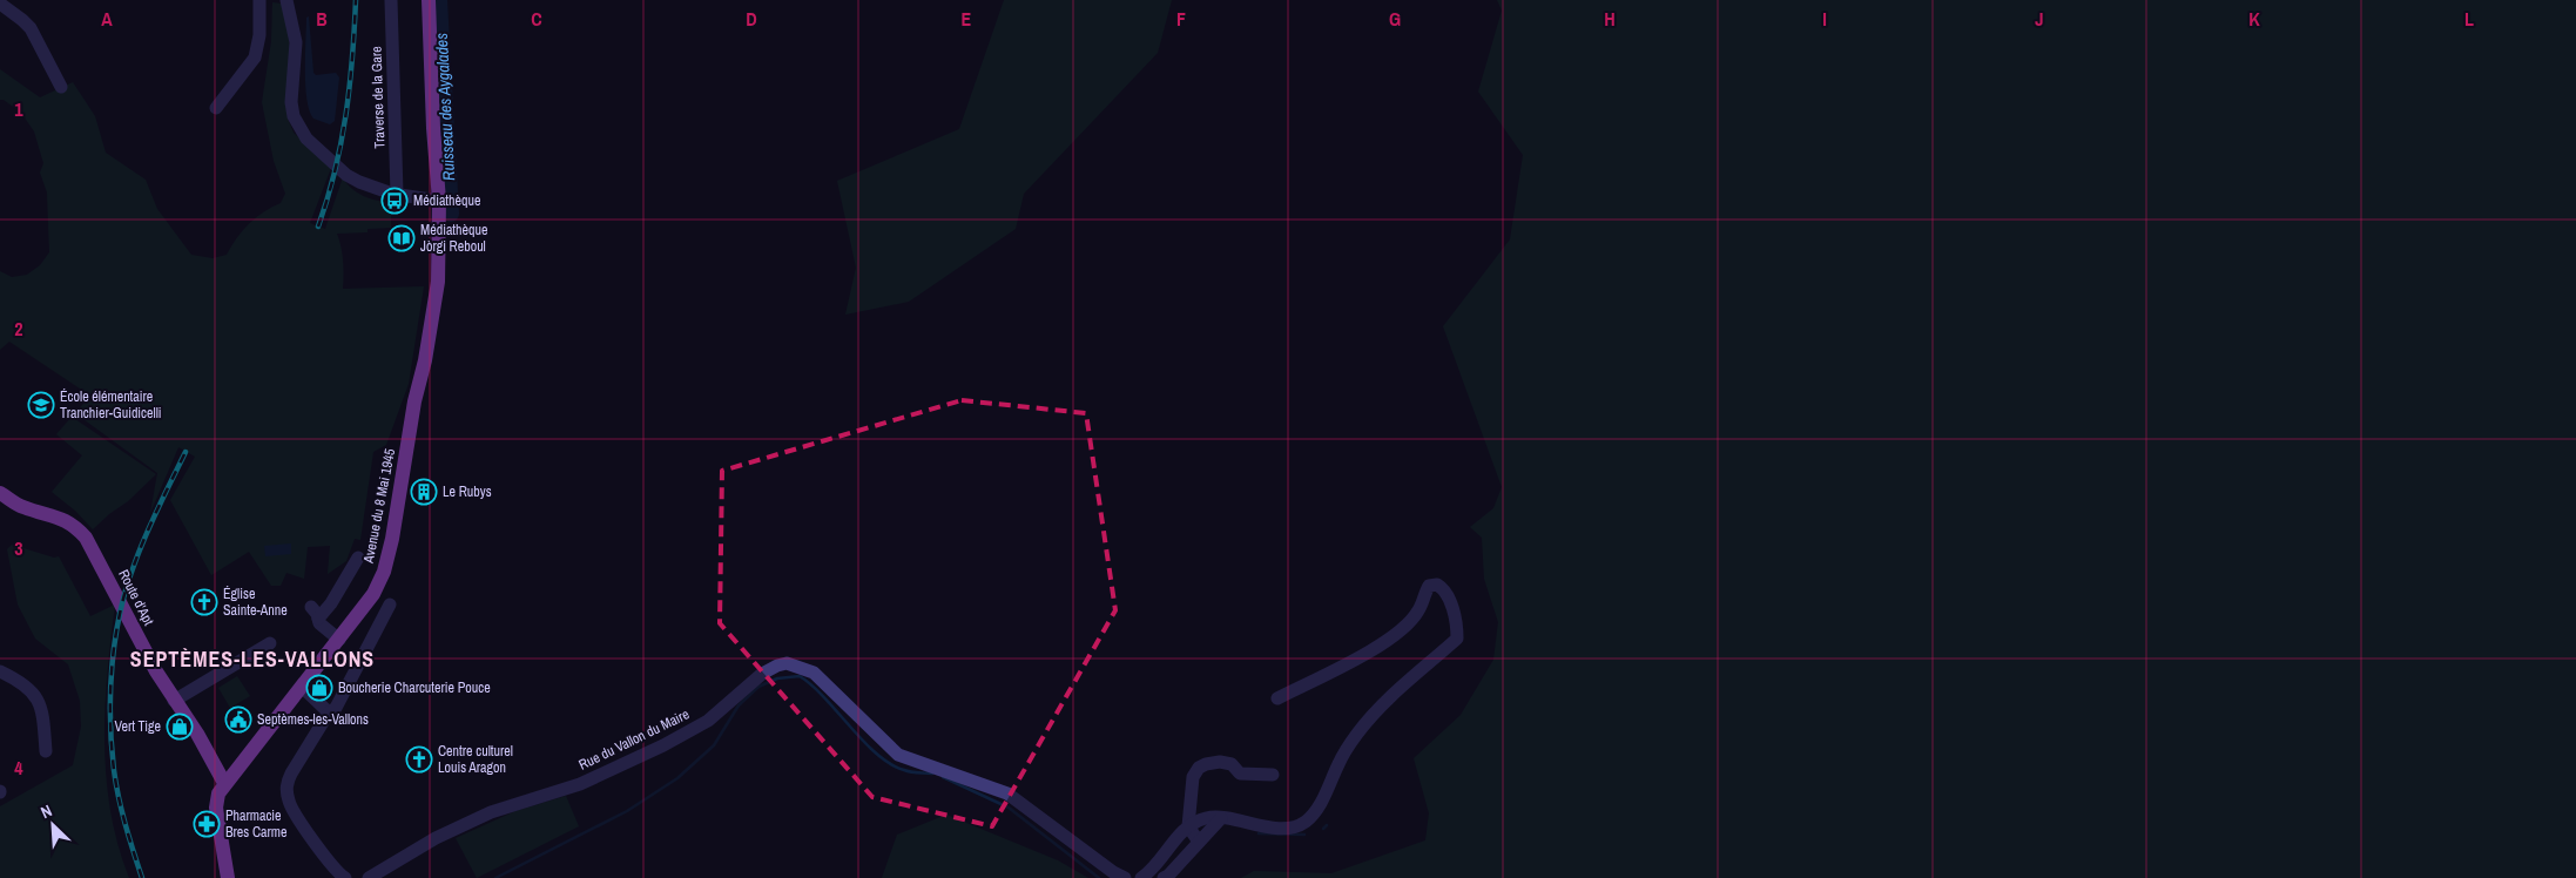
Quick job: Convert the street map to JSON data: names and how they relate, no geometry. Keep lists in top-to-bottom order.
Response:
{
  "streets": {
    "main road": ["Avenue du 8 Mai 1945", "Route d'Apt"],
    "street": ["Traverse de la Gare", "Rue du Vallon du Maire"]
  },
  "crossings": [
    ["Avenue du 8 Mai 1945", "Route d'Apt"]
  ],
  "districts": ["SEPTÈMES-LES-VALLONS"],
  "water": ["Ruisseau des Aygalades"],
  "places": {
    "bus stop": ["Médiathèque"],
    "library": ["Médiathèque Jòrgi Reboul"],
    "school or university": ["École élémentaire Tranchier-Guidicelli"],
    "building": ["Le Rubys"],
    "church": ["Église Sainte-Anne", "Centre culturel Louis Aragon"],
    "shop": ["Boucherie Charcuterie Pouce", "Vert Tige"],
    "public building": ["Septèmes-les-Vallons"],
    "pharmacy": ["Pharmacie Bres Carme"]
  },
  "north": "top left",
  "grid": {
    "columns": [
      "A",
      "B",
      "C",
      "D",
      "E",
      "F",
      "G",
      "H",
      "I",
      "J",
      "K",
      "L"
    ],
    "rows": [
      "1",
      "2",
      "3",
      "4"
    ]
  }
}
